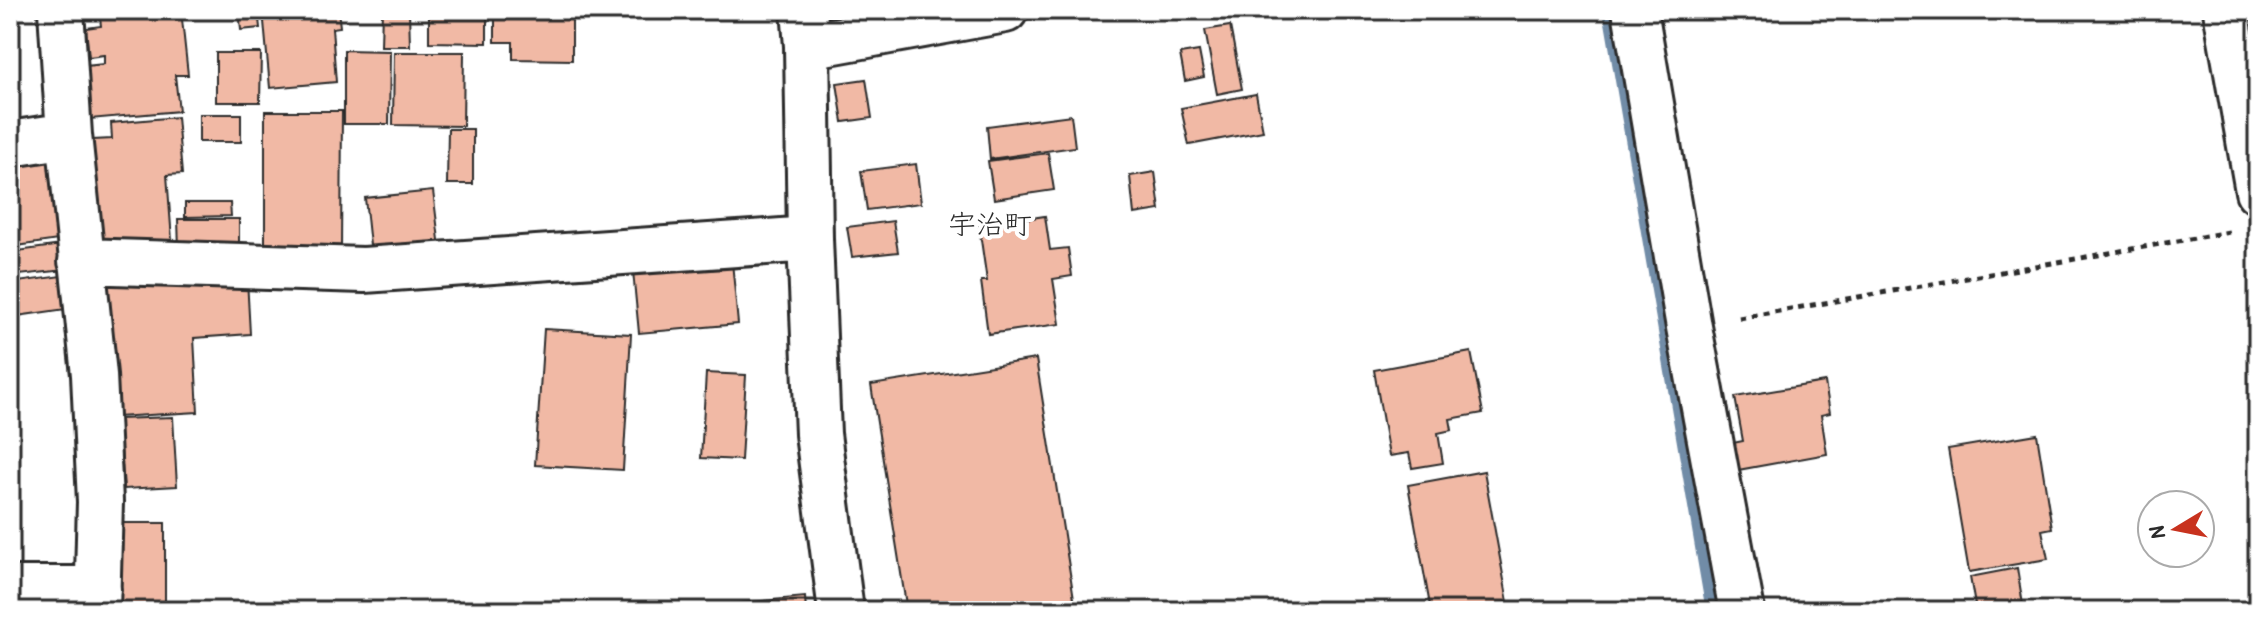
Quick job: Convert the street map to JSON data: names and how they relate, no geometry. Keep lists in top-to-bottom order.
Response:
{
  "districts": ["宇治町"],
  "north": "left"
}
